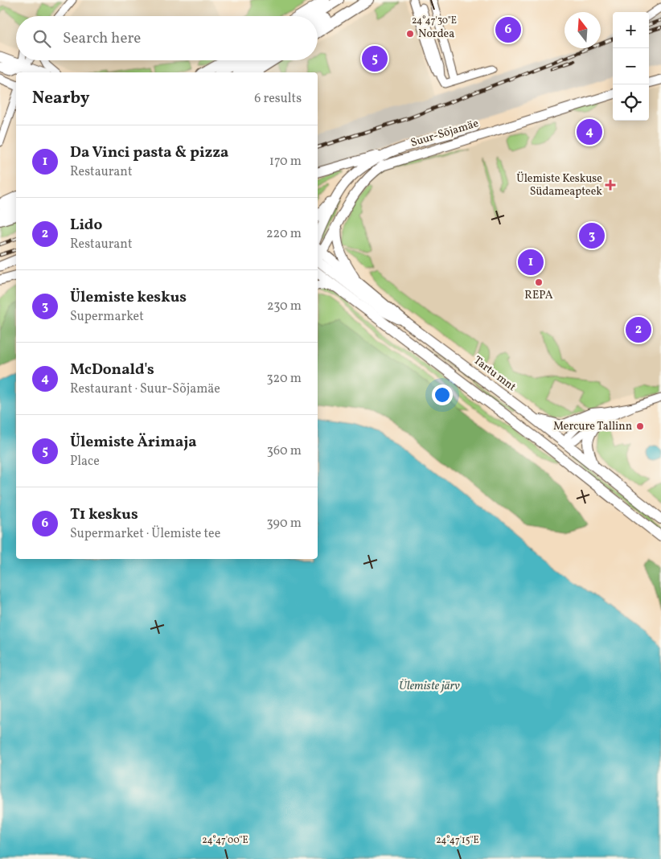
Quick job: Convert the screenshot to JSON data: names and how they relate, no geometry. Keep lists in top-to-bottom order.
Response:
{
  "streets": {
    "highway": ["Tartu mnt"],
    "main road": ["Suur-Sõjamäe"]
  },
  "water": ["Ülemiste järv"],
  "places": {
    "other": ["Nordea", "REPA", "Mercure Tallinn"],
    "health": ["Ülemiste Keskuse Südameapteek"]
  },
  "north": "top",
  "page": {
    "map_buttons": ["+", "−"],
    "pins": [
      "6",
      "5",
      "4",
      "3",
      "1",
      "2"
    ],
    "search": "Search here",
    "heading": ["Nearby", "6 results"],
    "list": [
      {
        "mark": "1",
        "name": "Da Vinci pasta & pizza",
        "note": "Restaurant",
        "value": "170 m"
      },
      {
        "mark": "2",
        "name": "Lido",
        "note": "Restaurant",
        "value": "220 m"
      },
      {
        "mark": "3",
        "name": "Ülemiste keskus",
        "note": "Supermarket",
        "value": "230 m"
      },
      {
        "mark": "4",
        "name": "McDonald's",
        "note": "Restaurant · Suur-Sõjamäe",
        "value": "320 m"
      },
      {
        "mark": "5",
        "name": "Ülemiste Ärimaja",
        "note": "Place",
        "value": "360 m"
      },
      {
        "mark": "6",
        "name": "T1 keskus",
        "note": "Supermarket · Ülemiste tee",
        "value": "390 m"
      }
    ]
  },
  "coordinates": ["24°47'30\"E", "24°47'00\"E", "24°47'15\"E"]
}
